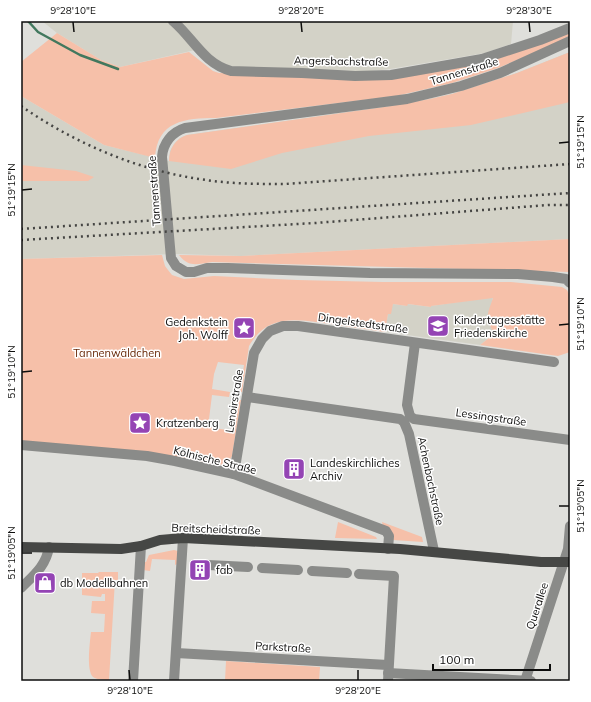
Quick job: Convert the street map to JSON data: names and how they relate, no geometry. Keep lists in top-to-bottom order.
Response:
{
  "streets": {
    "main road": ["Breitscheidstraße"],
    "street": [
      "Angersbachstraße",
      "Tannenstraße",
      "Dingelstedtstraße",
      "Lenoirstraße",
      "Lessingstraße",
      "Kölnische Straße",
      "Achenbachstraße",
      "Querallee",
      "Parkstraße"
    ]
  },
  "crossings": [
    ["Dingelstedtstraße", "Lenoirstraße"],
    ["Dingelstedtstraße", "Lessingstraße"],
    ["Lenoirstraße", "Kölnische Straße"],
    ["Lenoirstraße", "Achenbachstraße"],
    ["Kölnische Straße", "Breitscheidstraße"],
    ["Querallee", "Parkstraße"]
  ],
  "parks": ["Tannenwäldchen"],
  "places": {
    "school or university": ["Kindertagesstätte Friedenskirche"],
    "place": ["Gedenkstein Joh. Wolff", "Kratzenberg"],
    "building": ["Landeskirchliches Archiv", "fab"],
    "shop": ["db Modellbahnen"]
  },
  "scale_bar": "100 m",
  "coordinates": [
    "9°28'10\"E",
    "9°28'20\"E",
    "9°28'30\"E",
    "51°19'15\"N",
    "51°19'10\"N",
    "51°19'05\"N"
  ]
}
